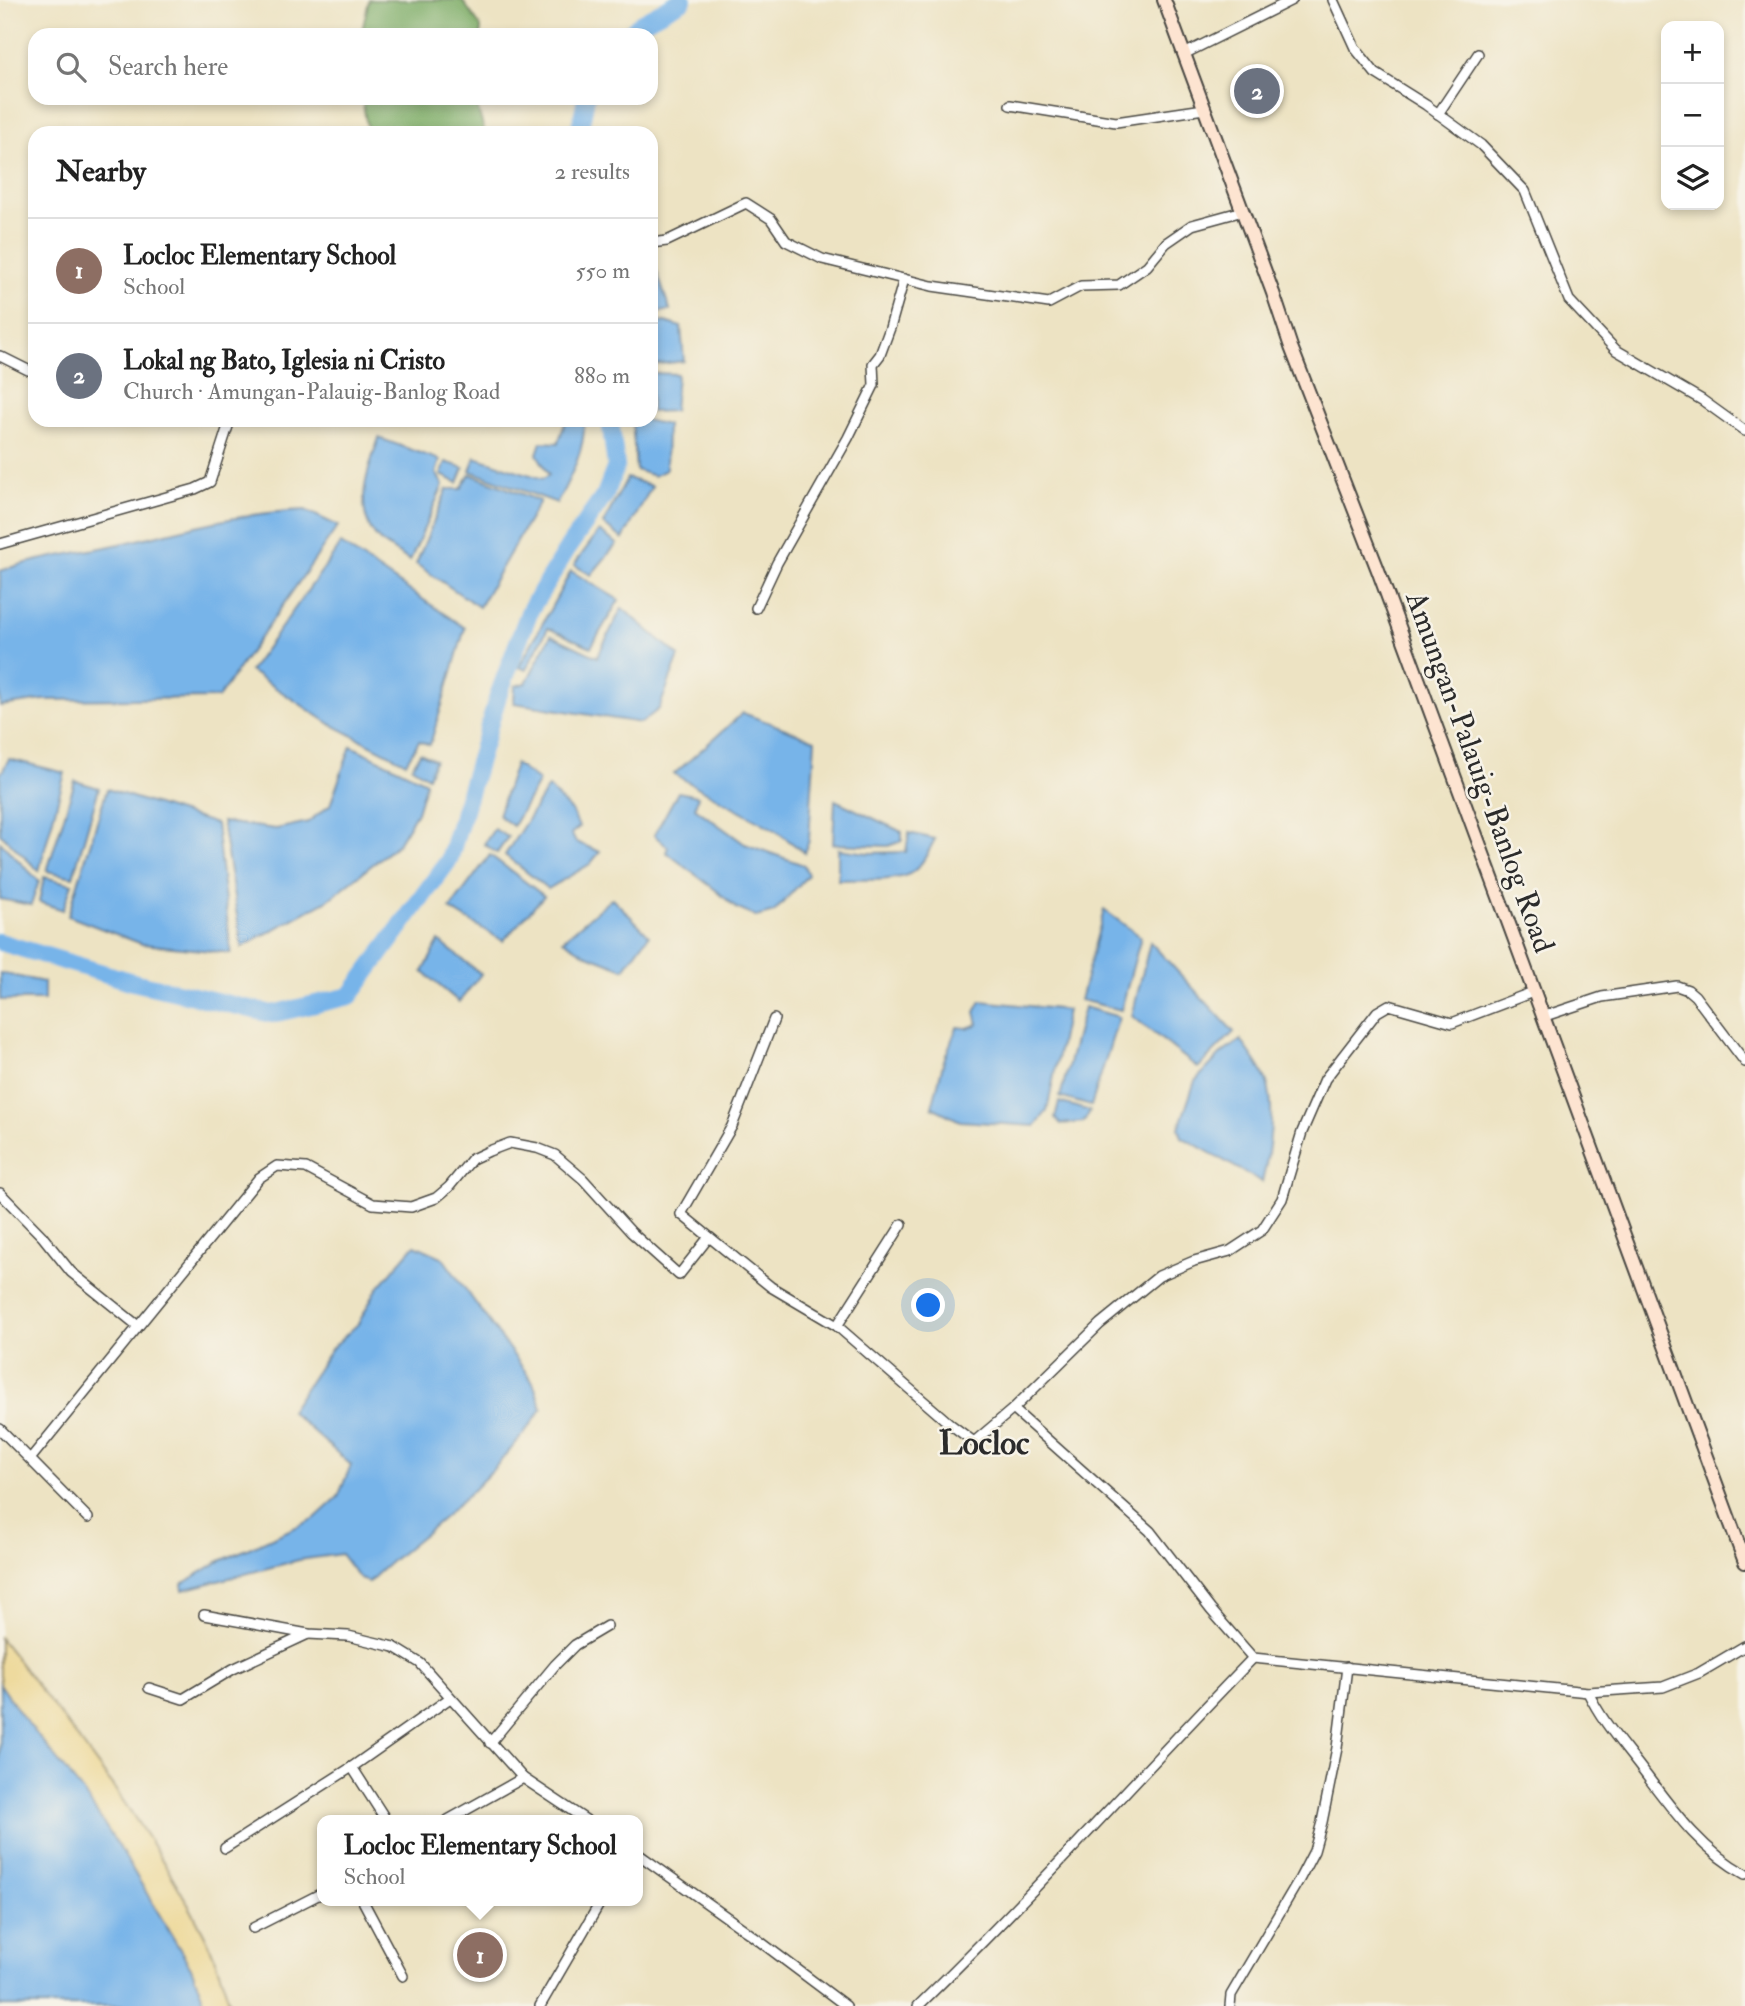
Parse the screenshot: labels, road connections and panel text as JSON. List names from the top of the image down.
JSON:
{
  "streets": {
    "main road": ["Amungan-Palauig-Banlog Road"]
  },
  "districts": ["Locloc"],
  "page": {
    "map_buttons": ["+", "−"],
    "search": "Search here",
    "pins": ["2", "1"],
    "heading": ["Nearby", "2 results"],
    "list": [
      {
        "mark": "1",
        "name": "Locloc Elementary School",
        "note": "School",
        "value": "550 m"
      },
      {
        "mark": "2",
        "name": "Lokal ng Bato, Iglesia ni Cristo",
        "note": "Church · Amungan-Palauig-Banlog Road",
        "value": "880 m"
      }
    ],
    "popup": ["Locloc Elementary School", "School"]
  }
}
